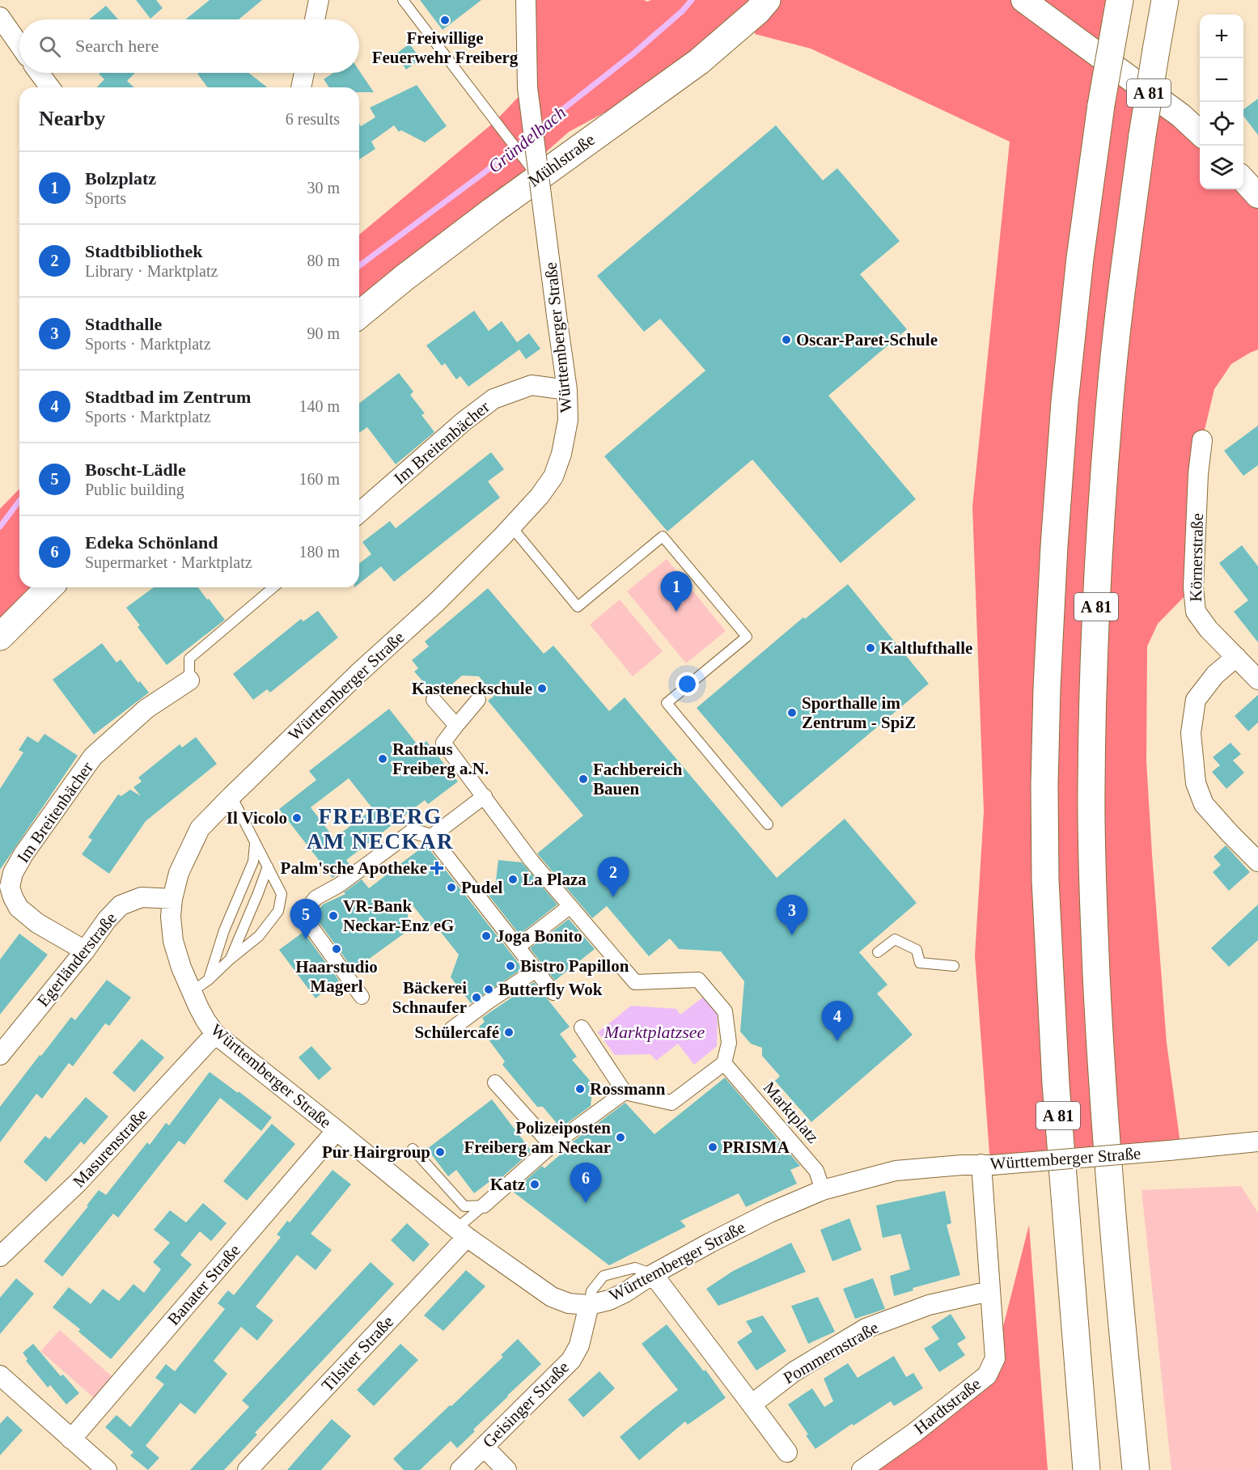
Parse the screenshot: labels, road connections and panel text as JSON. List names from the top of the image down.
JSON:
{
  "streets": {
    "main road": ["A 81", "Mühlstraße"],
    "street": [
      "Württemberger Straße",
      "Im Breitenbächer",
      "Körnerstraße",
      "Egerländerstraße",
      "Marktplatz",
      "Masurenstraße",
      "Banater Straße",
      "Pommernstraße",
      "Tilsiter Straße",
      "Geisinger Straße",
      "Hardtstraße"
    ]
  },
  "crossings": [
    ["Württemberger Straße", "Im Breitenbächer"],
    ["Württemberger Straße", "Egerländerstraße"],
    ["Württemberger Straße", "Marktplatz"],
    ["Württemberger Straße", "Masurenstraße"],
    ["Württemberger Straße", "Banater Straße"],
    ["Württemberger Straße", "Tilsiter Straße"],
    ["Württemberger Straße", "Geisinger Straße"],
    ["Im Breitenbächer", "Egerländerstraße"],
    ["Pommernstraße", "Hardtstraße"]
  ],
  "districts": ["FREIBERG AM NECKAR"],
  "water": ["Gründelbach", "Marktplatzsee"],
  "places": {
    "other": [
      "Freiwillige Feuerwehr Freiberg",
      "Oscar-Paret-Schule",
      "Kaltlufthalle",
      "Kasteneckschule",
      "Sporthalle im Zentrum - SpiZ",
      "Rathaus Freiberg a.N.",
      "Fachbereich Bauen",
      "Il Vicolo",
      "La Plaza",
      "Pudel",
      "VR-Bank Neckar-Enz eG",
      "Joga Bonito",
      "Haarstudio Magerl",
      "Bistro Papillon",
      "Butterfly Wok",
      "Bäckerei Schnaufer",
      "Schülercafé",
      "Rossmann",
      "Polizeiposten Freiberg am Neckar",
      "PRISMA",
      "Pur Hairgroup",
      "Katz"
    ],
    "health": ["Palm'sche Apotheke"]
  },
  "page": {
    "map_buttons": ["+", "−"],
    "search": "Search here",
    "heading": ["Nearby", "6 results"],
    "list": [
      {
        "mark": "1",
        "name": "Bolzplatz",
        "note": "Sports",
        "value": "30 m"
      },
      {
        "mark": "2",
        "name": "Stadtbibliothek",
        "note": "Library · Marktplatz",
        "value": "80 m"
      },
      {
        "mark": "3",
        "name": "Stadthalle",
        "note": "Sports · Marktplatz",
        "value": "90 m"
      },
      {
        "mark": "4",
        "name": "Stadtbad im Zentrum",
        "note": "Sports · Marktplatz",
        "value": "140 m"
      },
      {
        "mark": "5",
        "name": "Boscht-Lädle",
        "note": "Public building",
        "value": "160 m"
      },
      {
        "mark": "6",
        "name": "Edeka Schönland",
        "note": "Supermarket · Marktplatz",
        "value": "180 m"
      }
    ],
    "pins": [
      "1",
      "2",
      "3",
      "5",
      "4",
      "6"
    ]
  }
}
